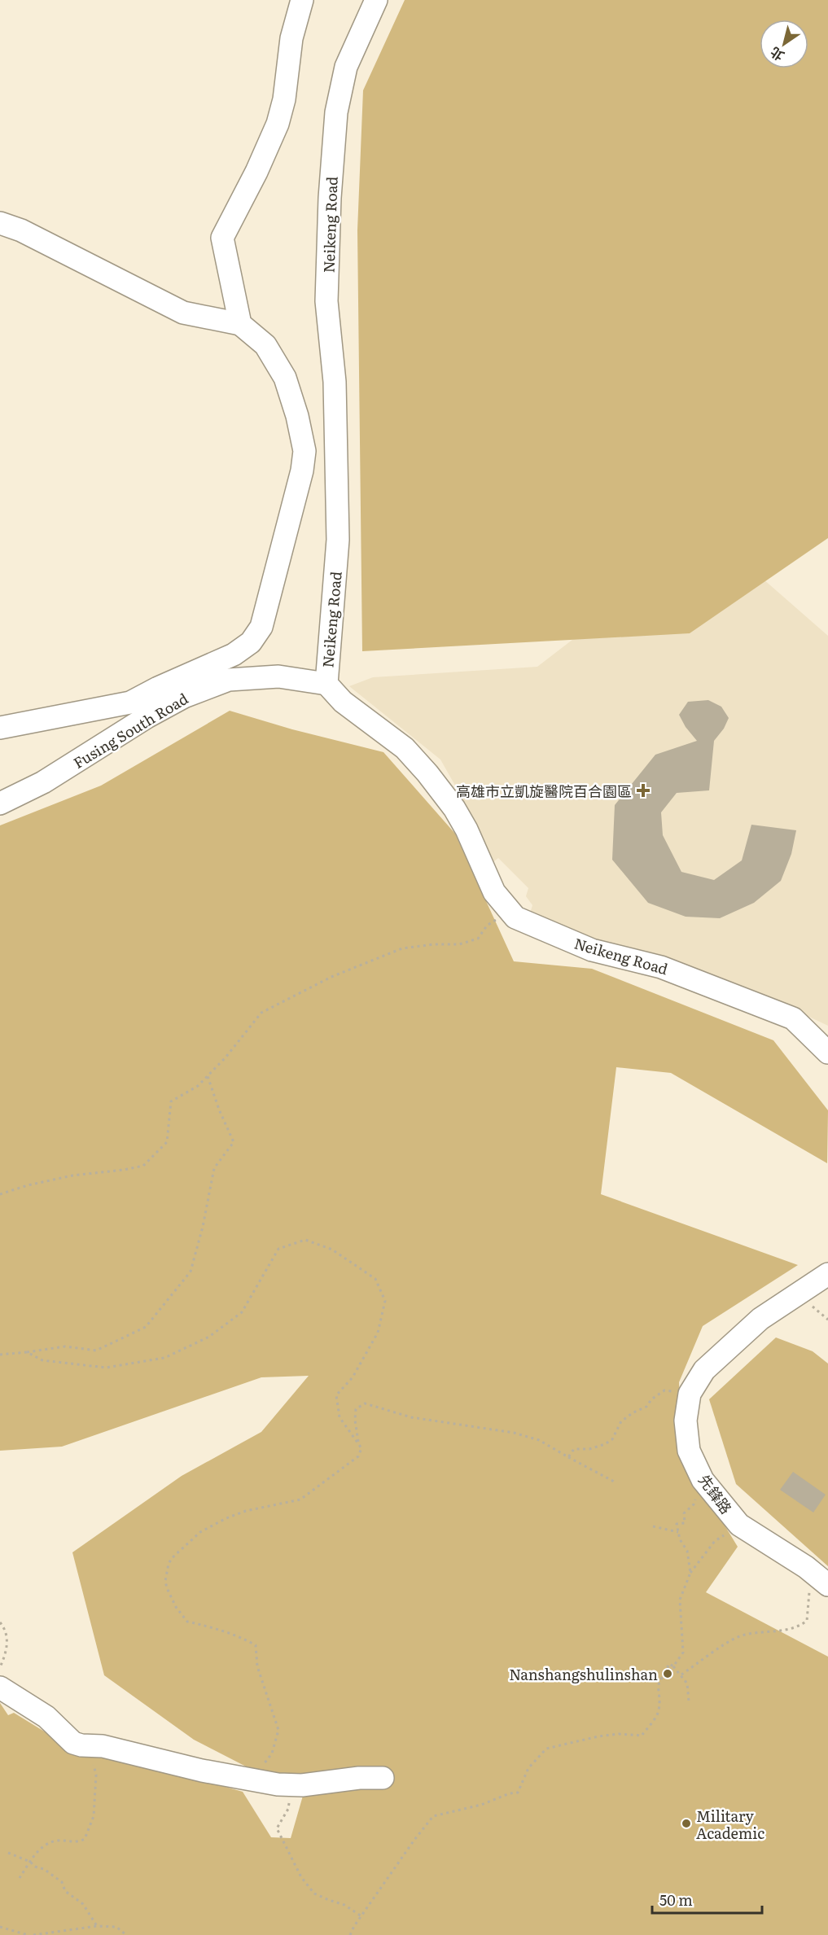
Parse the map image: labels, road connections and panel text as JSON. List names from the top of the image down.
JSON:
{
  "streets": {
    "street": ["Neikeng Road", "Fusing South Road", "先鋒路"]
  },
  "crossings": [
    ["Neikeng Road", "Fusing South Road"]
  ],
  "places": {
    "health": ["高雄市立凱旋醫院百合園區"],
    "other": ["Nanshangshulinshan", "Military Academic"]
  },
  "scale_bar": "50 m",
  "north": "bottom left"
}
